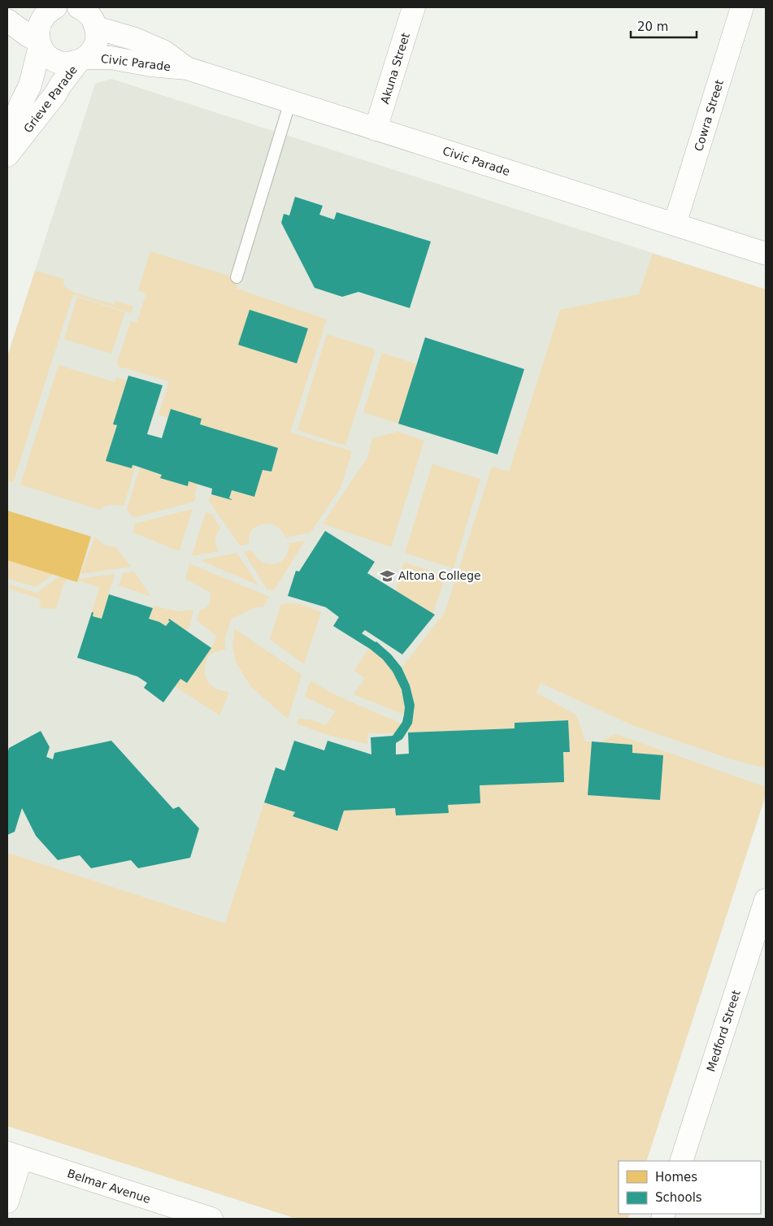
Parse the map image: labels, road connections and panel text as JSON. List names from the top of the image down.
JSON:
{
  "streets": {
    "street": [
      "Civic Parade",
      "Akuna Street",
      "Grieve Parade",
      "Cowra Street",
      "Medford Street",
      "Belmar Avenue"
    ]
  },
  "crossings": [
    ["Civic Parade", "Akuna Street"],
    ["Civic Parade", "Grieve Parade"],
    ["Civic Parade", "Cowra Street"]
  ],
  "places": {
    "school or university": ["Altona College"]
  },
  "legend": ["Homes", "Schools"],
  "scale_bar": "20 m"
}
